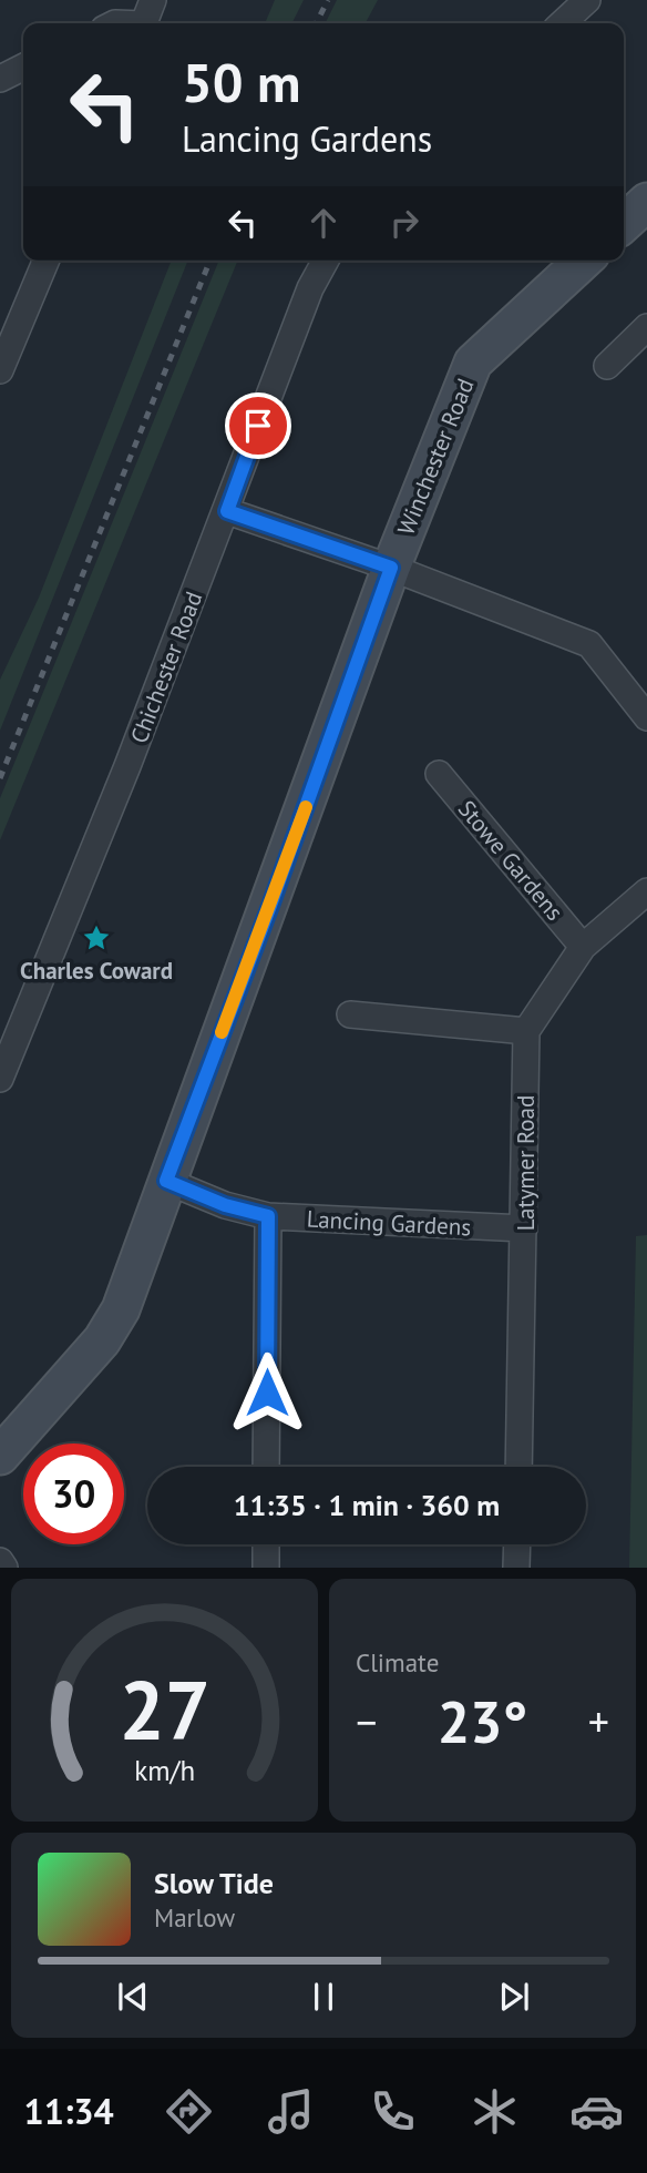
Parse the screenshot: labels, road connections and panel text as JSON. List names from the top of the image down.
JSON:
{
  "streets": {
    "street": [
      "Winchester Road",
      "Chichester Road",
      "Stowe Gardens",
      "Latymer Road",
      "Lancing Gardens"
    ]
  },
  "crossings": [
    ["Winchester Road", "Lancing Gardens"],
    ["Latymer Road", "Lancing Gardens"]
  ],
  "places": {
    "place": ["Charles Coward"]
  },
  "page": {
    "turn": ["50 m", "Lancing Gardens"],
    "limit": "30",
    "trip": "11:35 · 1 min · 360 m",
    "tile": "Climate",
    "heat": ["−", "23°", "+"],
    "song": ["Slow Tide", "Marlow"],
    "tabs": "11:34",
    "gauge": ["27", "km/h"]
  }
}
